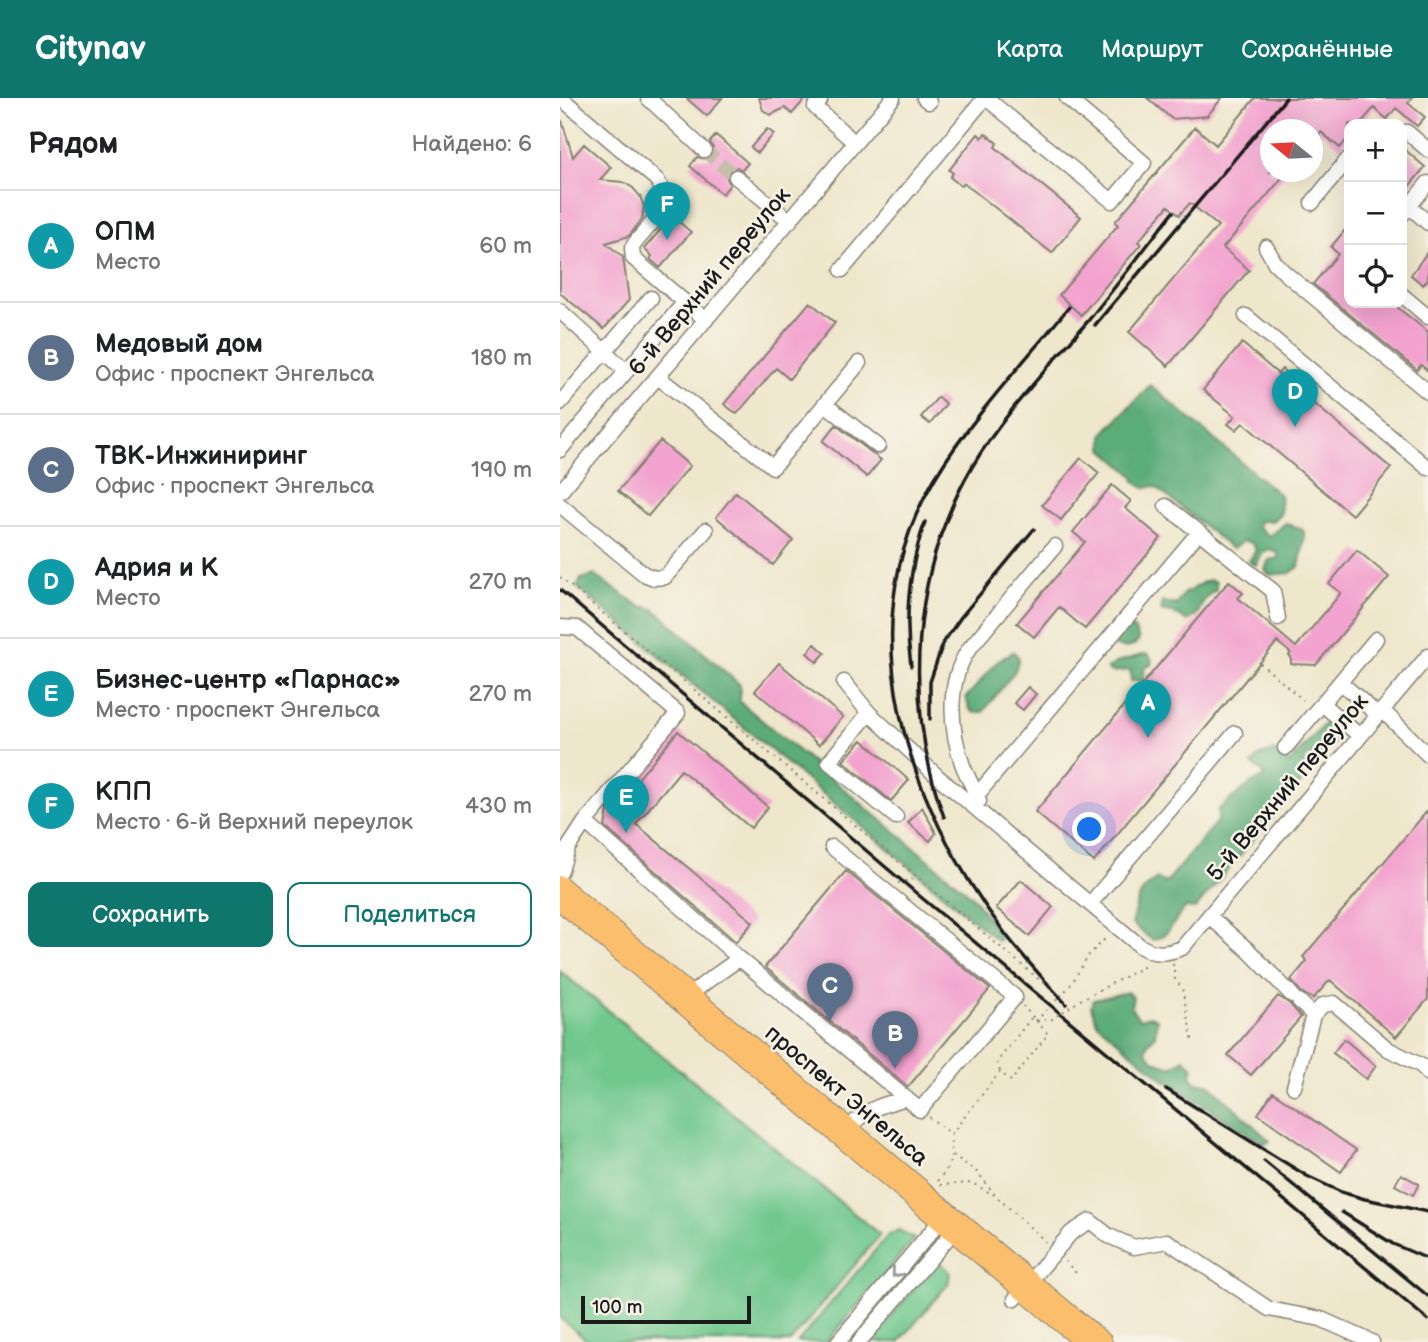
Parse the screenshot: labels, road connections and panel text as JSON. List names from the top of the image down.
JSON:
{
  "streets": {
    "main road": ["проспект Энгельса"],
    "street": ["6-й Верхний переулок", "5-й Верхний переулок"]
  },
  "scale_bar": "100 m",
  "north": "left",
  "page": {
    "header": "Citynav",
    "nav": ["Карта", "Маршрут", "Сохранённые"],
    "heading": ["Рядом", "Найдено: 6"],
    "map_buttons": ["+", "−"],
    "pins": [
      "F",
      "D",
      "A",
      "E",
      "C",
      "B"
    ],
    "list": [
      {
        "mark": "A",
        "name": "ОПМ",
        "note": "Место",
        "value": "60 m"
      },
      {
        "mark": "B",
        "name": "Медовый дом",
        "note": "Офис · проспект Энгельса",
        "value": "180 m"
      },
      {
        "mark": "C",
        "name": "ТВК-Инжиниринг",
        "note": "Офис · проспект Энгельса",
        "value": "190 m"
      },
      {
        "mark": "D",
        "name": "Адрия и К",
        "note": "Место",
        "value": "270 m"
      },
      {
        "mark": "E",
        "name": "Бизнес-центр «Парнас»",
        "note": "Место · проспект Энгельса",
        "value": "270 m"
      },
      {
        "mark": "F",
        "name": "КПП",
        "note": "Место · 6-й Верхний переулок",
        "value": "430 m"
      }
    ],
    "buttons": ["Сохранить", "Поделиться"],
    "scale": "100 m"
  }
}
